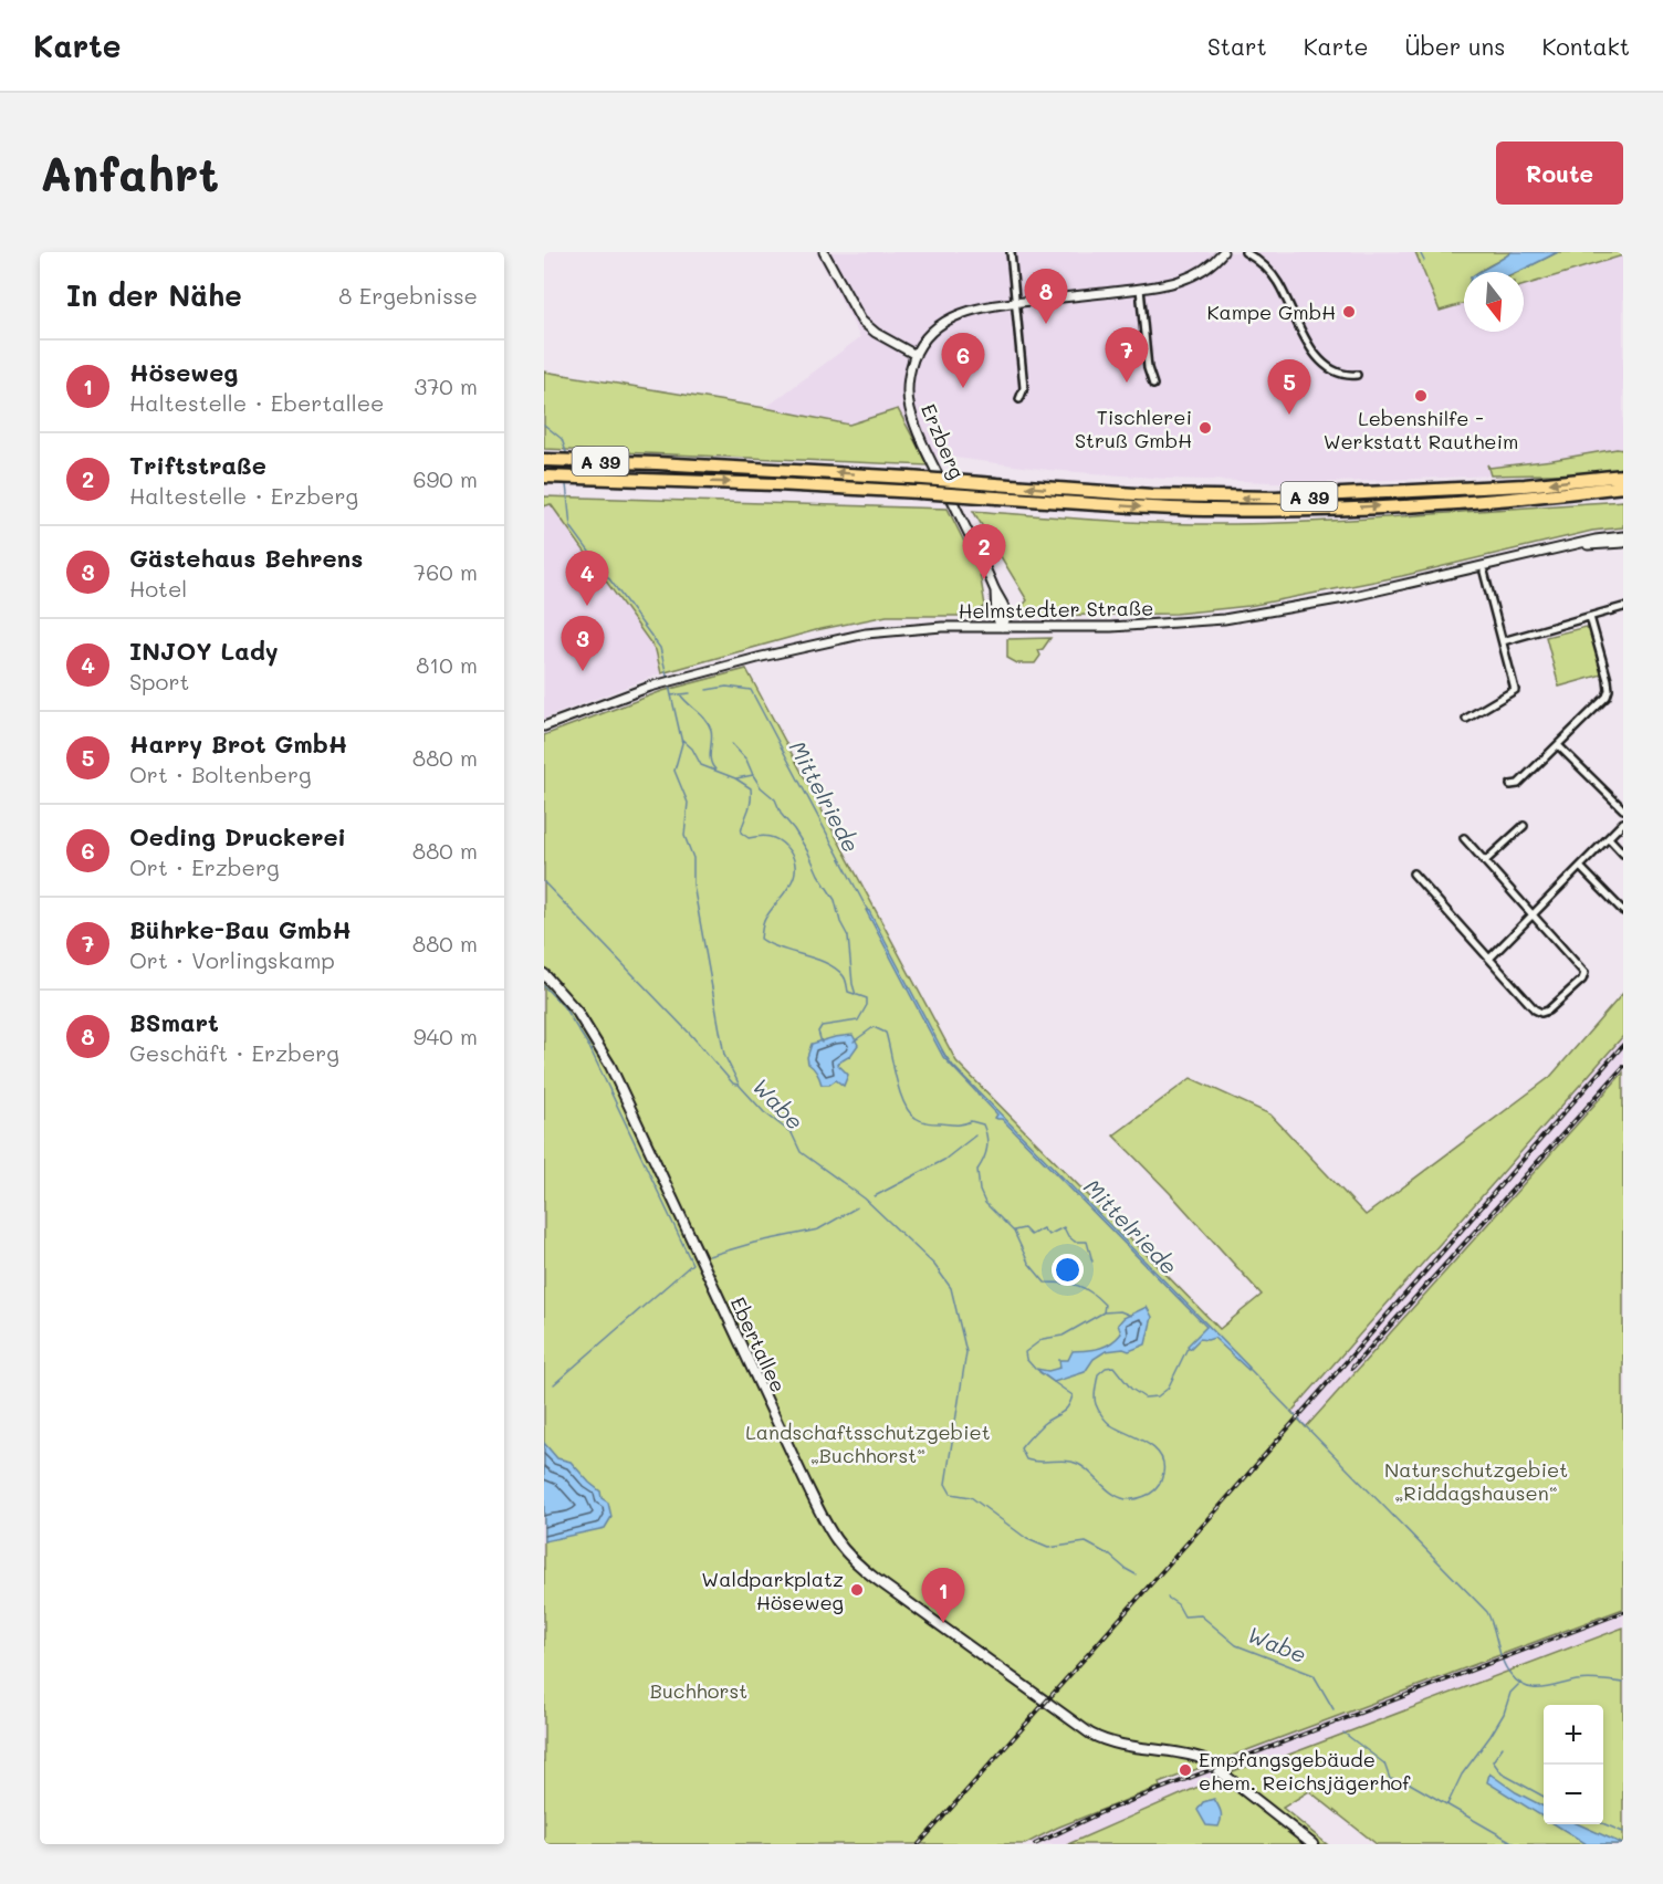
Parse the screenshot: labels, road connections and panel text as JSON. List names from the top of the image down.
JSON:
{
  "streets": {
    "highway": ["A 39"],
    "main road": ["Ebertallee"],
    "street": ["Erzberg", "Helmstedter Straße"]
  },
  "crossings": [
    ["Erzberg", "Helmstedter Straße"]
  ],
  "water": ["Mittelriede", "Wabe"],
  "parks": ["Landschaftsschutzgebiet „Buchhorst“", "Naturschutzgebiet „Riddagshausen“", "Buchhorst"],
  "places": [
    "Kampe GmbH",
    "Lebenshilfe - Werkstatt Rautheim",
    "Tischlerei Struß GmbH",
    "Waldparkplatz Höseweg",
    "Empfangsgebäude ehem. Reichsjägerhof"
  ],
  "north": "bottom",
  "page": {
    "header": "Karte",
    "nav": [
      "Start",
      "Karte",
      "Über uns",
      "Kontakt"
    ],
    "buttons": "Route",
    "title": "Anfahrt",
    "heading": ["In der Nähe", "8 Ergebnisse"],
    "pins": [
      "8",
      "7",
      "6",
      "5",
      "2",
      "4",
      "3",
      "1"
    ],
    "list": [
      {
        "mark": "1",
        "name": "Höseweg",
        "note": "Haltestelle · Ebertallee",
        "value": "370 m"
      },
      {
        "mark": "2",
        "name": "Triftstraße",
        "note": "Haltestelle · Erzberg",
        "value": "690 m"
      },
      {
        "mark": "3",
        "name": "Gästehaus Behrens",
        "note": "Hotel",
        "value": "760 m"
      },
      {
        "mark": "4",
        "name": "INJOY Lady",
        "note": "Sport",
        "value": "810 m"
      },
      {
        "mark": "5",
        "name": "Harry Brot GmbH",
        "note": "Ort · Boltenberg",
        "value": "880 m"
      },
      {
        "mark": "6",
        "name": "Oeding Druckerei",
        "note": "Ort · Erzberg",
        "value": "880 m"
      },
      {
        "mark": "7",
        "name": "Bührke-Bau GmbH",
        "note": "Ort · Vorlingskamp",
        "value": "880 m"
      },
      {
        "mark": "8",
        "name": "BSmart",
        "note": "Geschäft · Erzberg",
        "value": "940 m"
      }
    ],
    "map_buttons": ["+", "−"]
  }
}
